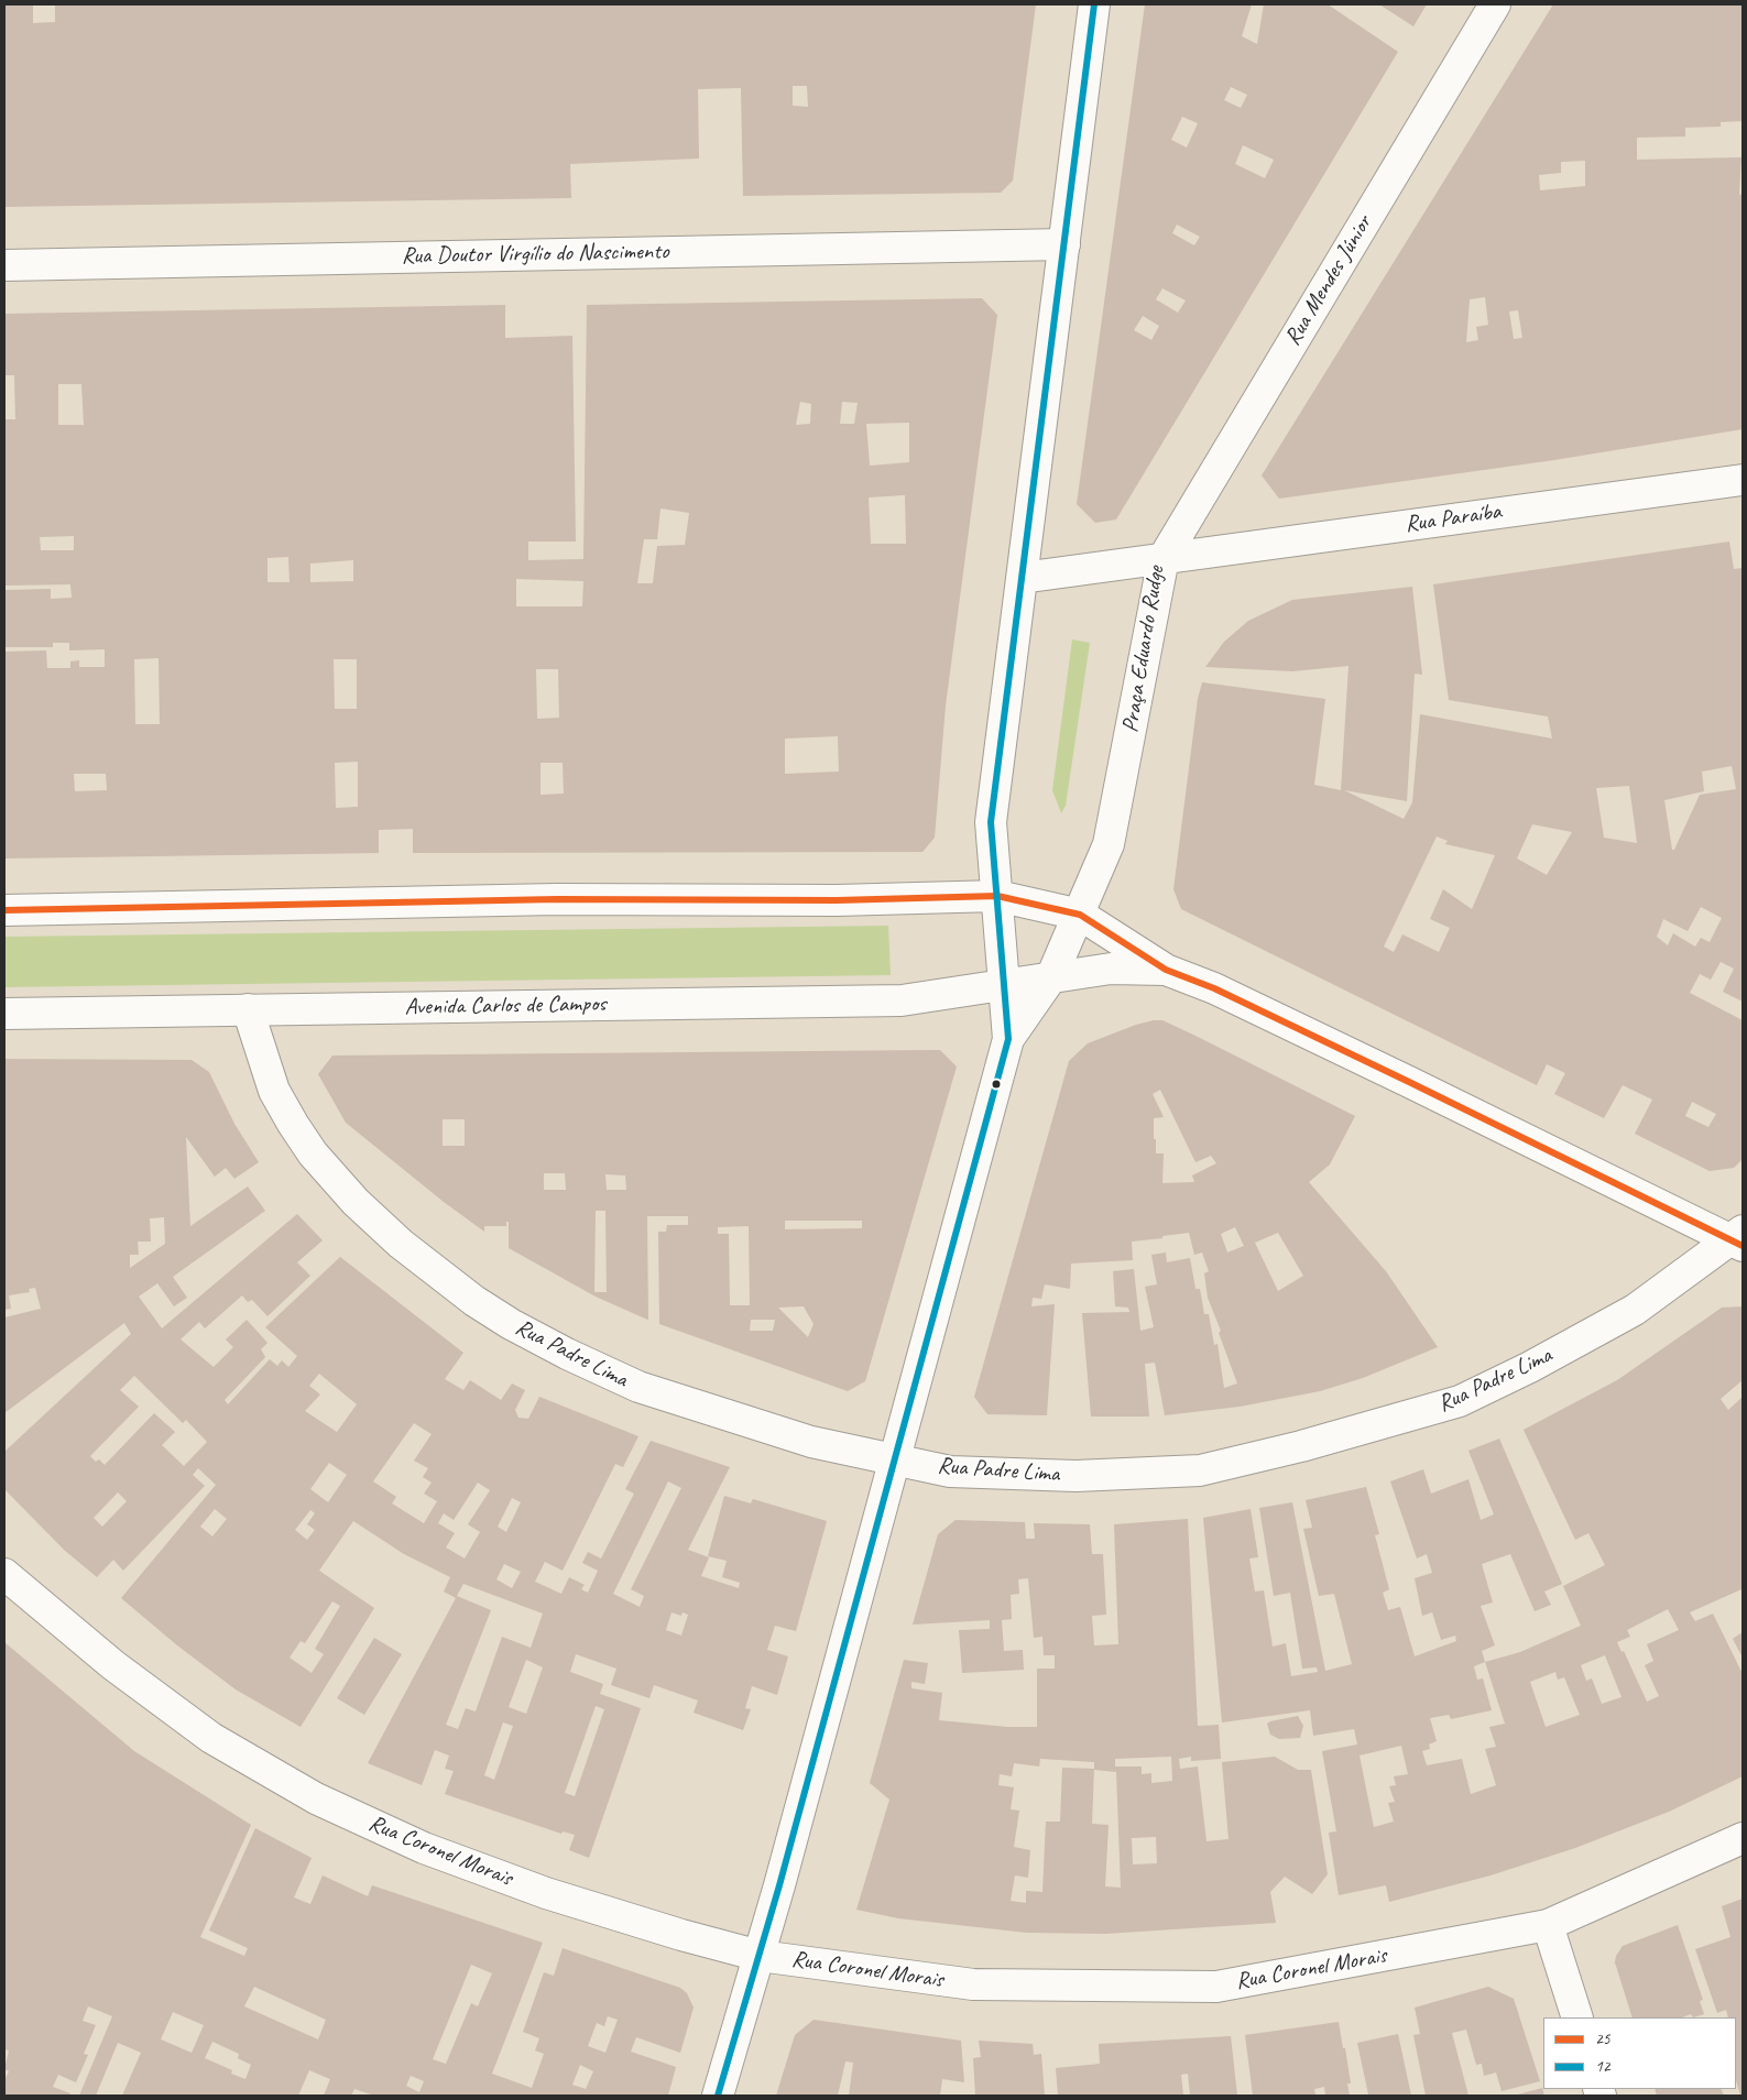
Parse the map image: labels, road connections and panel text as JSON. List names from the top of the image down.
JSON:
{
  "streets": {
    "street": [
      "Rua Doutor Virgílio do Nascimento",
      "Rua Mendes Júnior",
      "Rua Paraíba",
      "Praça Eduardo Rudge",
      "Avenida Carlos de Campos",
      "Rua Padre Lima",
      "Rua Coronel Morais"
    ]
  },
  "crossings": [
    ["Rua Mendes Júnior", "Rua Paraíba"],
    ["Rua Mendes Júnior", "Praça Eduardo Rudge"],
    ["Rua Paraíba", "Praça Eduardo Rudge"],
    ["Praça Eduardo Rudge", "Avenida Carlos de Campos"],
    ["Avenida Carlos de Campos", "Rua Padre Lima"]
  ],
  "lines": ["transit line 12", "transit line 25"],
  "legend": ["25", "12"]
}
